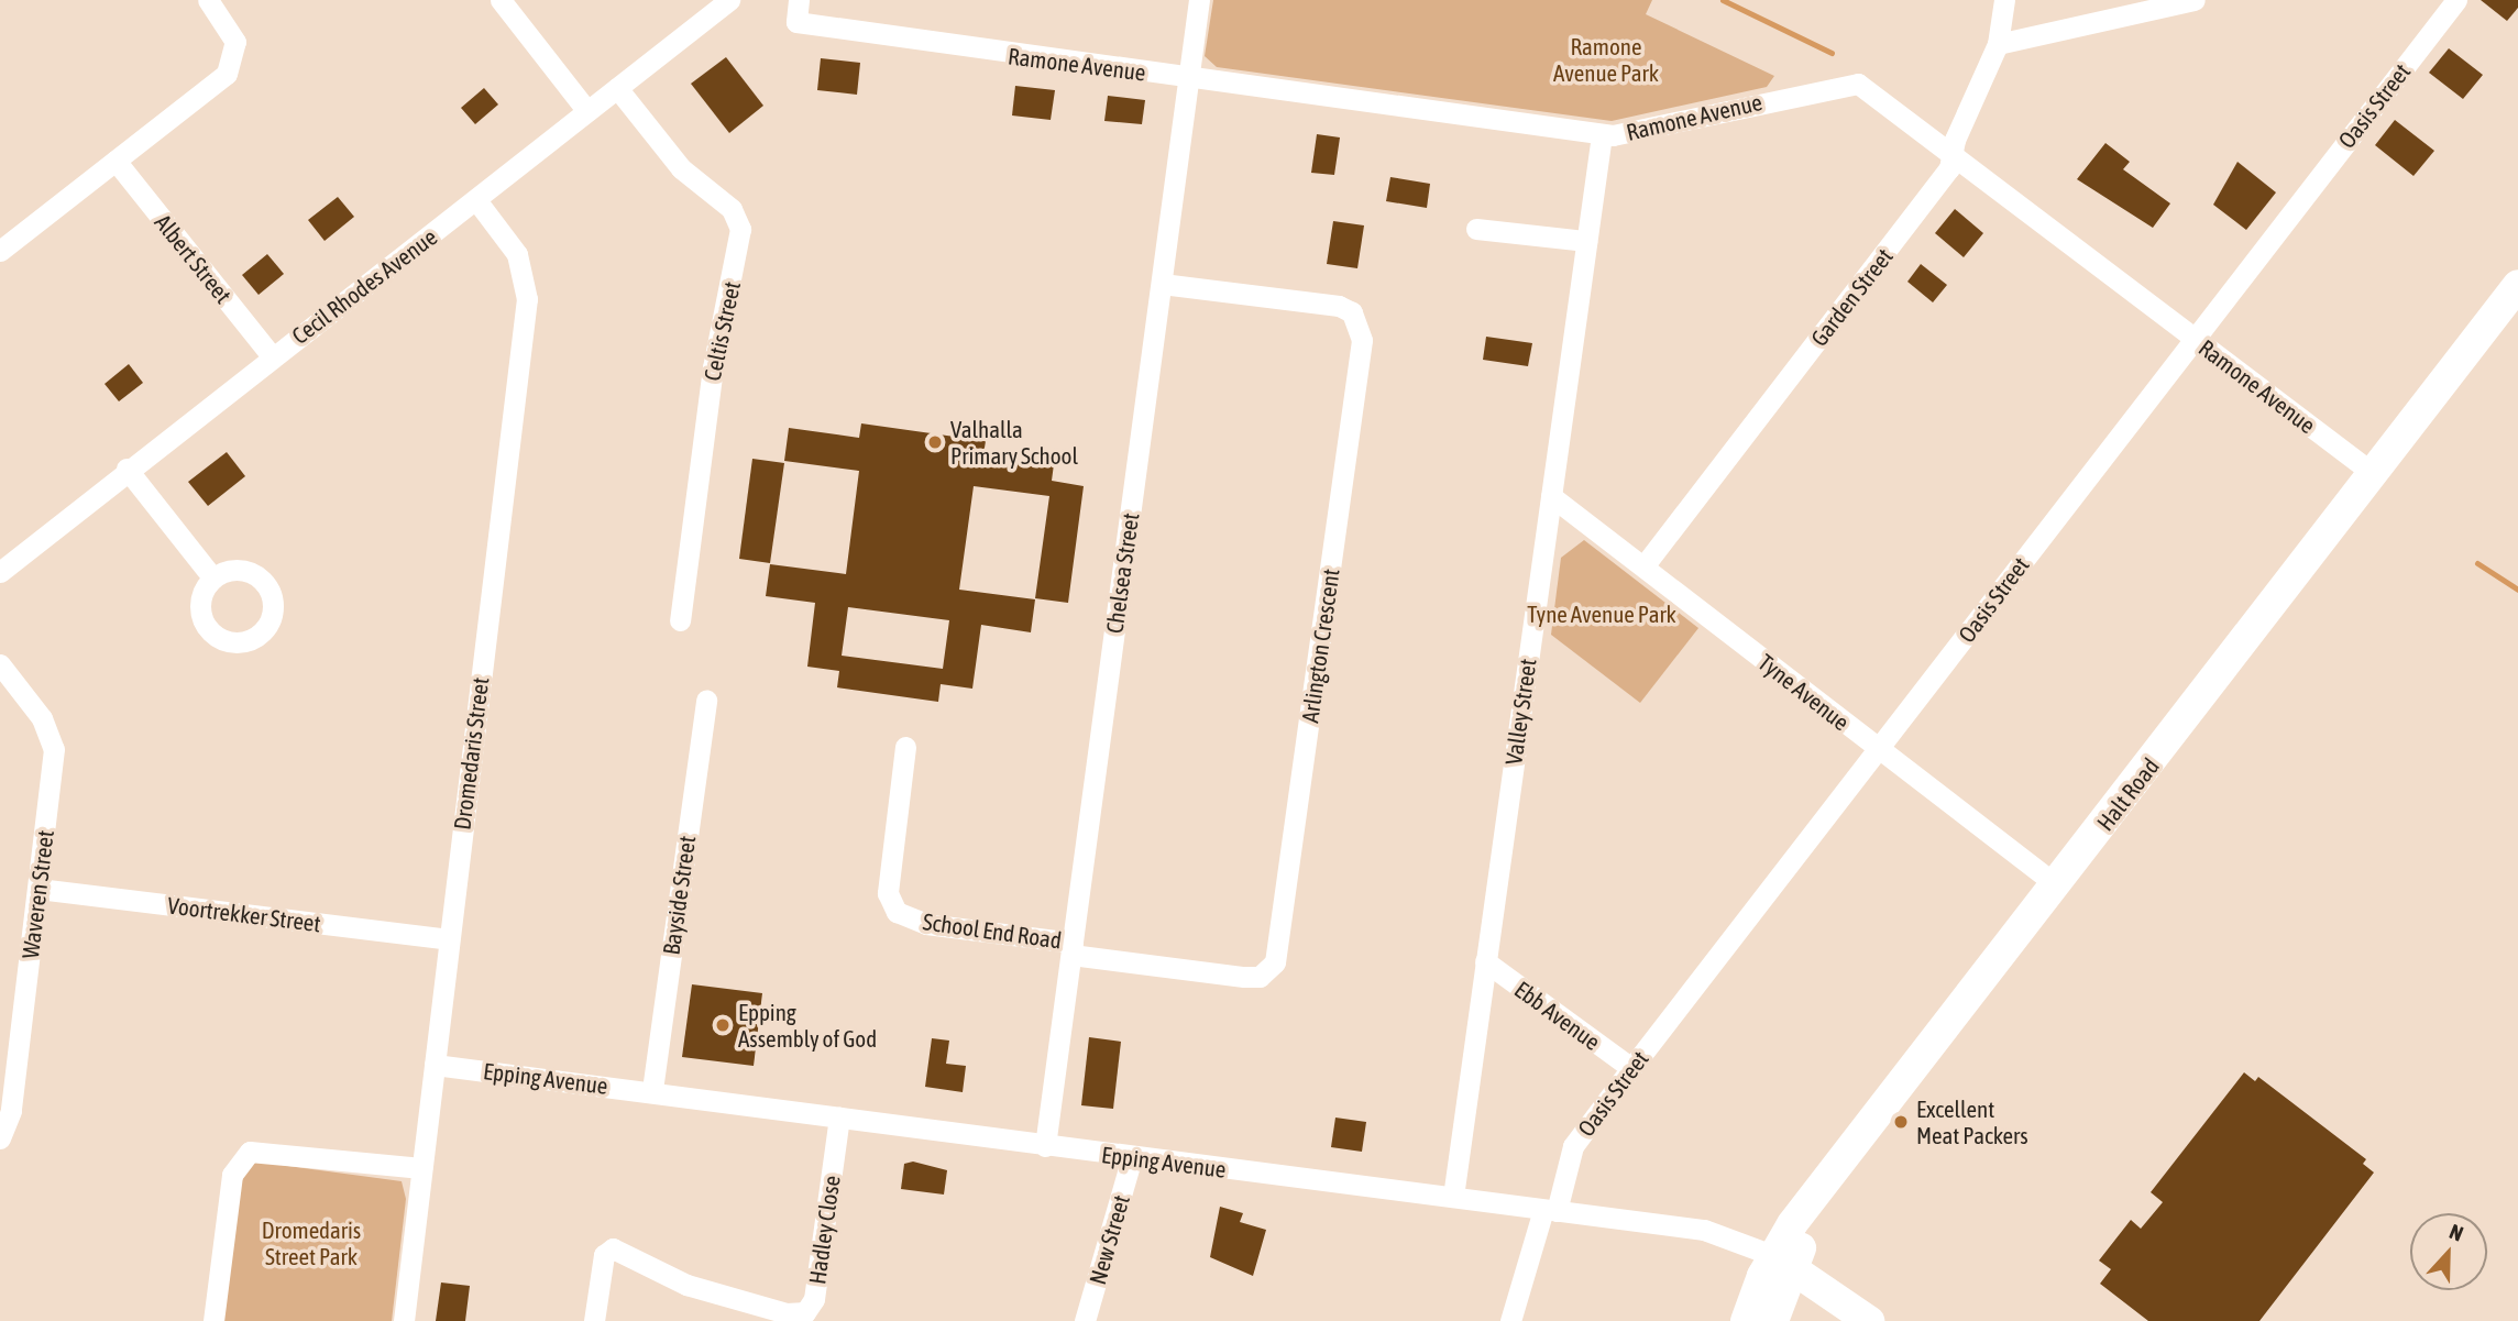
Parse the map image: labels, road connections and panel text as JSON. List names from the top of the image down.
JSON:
{
  "streets": {
    "street": [
      "Ramone Avenue",
      "Oasis Street",
      "Albert Street",
      "Cecil Rhodes Avenue",
      "Garden Street",
      "Celtis Street",
      "Chelsea Street",
      "Arlington Crescent",
      "Tyne Avenue",
      "Valley Street",
      "Dromedaris Street",
      "Halt Road",
      "Waveren Street",
      "Bayside Street",
      "Voortrekker Street",
      "School End Road",
      "Ebb Avenue",
      "Epping Avenue",
      "Hadley Close",
      "New Street"
    ]
  },
  "crossings": [
    ["Ramone Avenue", "Oasis Street"],
    ["Ramone Avenue", "Garden Street"],
    ["Ramone Avenue", "Chelsea Street"],
    ["Ramone Avenue", "Valley Street"],
    ["Ramone Avenue", "Halt Road"],
    ["Oasis Street", "Tyne Avenue"],
    ["Oasis Street", "Ebb Avenue"],
    ["Oasis Street", "Epping Avenue"],
    ["Albert Street", "Cecil Rhodes Avenue"],
    ["Cecil Rhodes Avenue", "Celtis Street"],
    ["Cecil Rhodes Avenue", "Dromedaris Street"],
    ["Garden Street", "Tyne Avenue"],
    ["Chelsea Street", "Arlington Crescent"],
    ["Chelsea Street", "School End Road"],
    ["Chelsea Street", "Epping Avenue"],
    ["Arlington Crescent", "School End Road"],
    ["Tyne Avenue", "Valley Street"],
    ["Tyne Avenue", "Halt Road"],
    ["Valley Street", "Ebb Avenue"],
    ["Valley Street", "Epping Avenue"],
    ["Dromedaris Street", "Voortrekker Street"],
    ["Dromedaris Street", "Epping Avenue"],
    ["Halt Road", "Epping Avenue"],
    ["Waveren Street", "Voortrekker Street"],
    ["Bayside Street", "Epping Avenue"],
    ["Epping Avenue", "Hadley Close"],
    ["Epping Avenue", "New Street"]
  ],
  "parks": ["Ramone Avenue Park", "Tyne Avenue Park", "Dromedaris Street Park"],
  "places": ["Valhalla Primary School", "Epping Assembly of God", "Excellent Meat Packers"],
  "north": "top"
}
